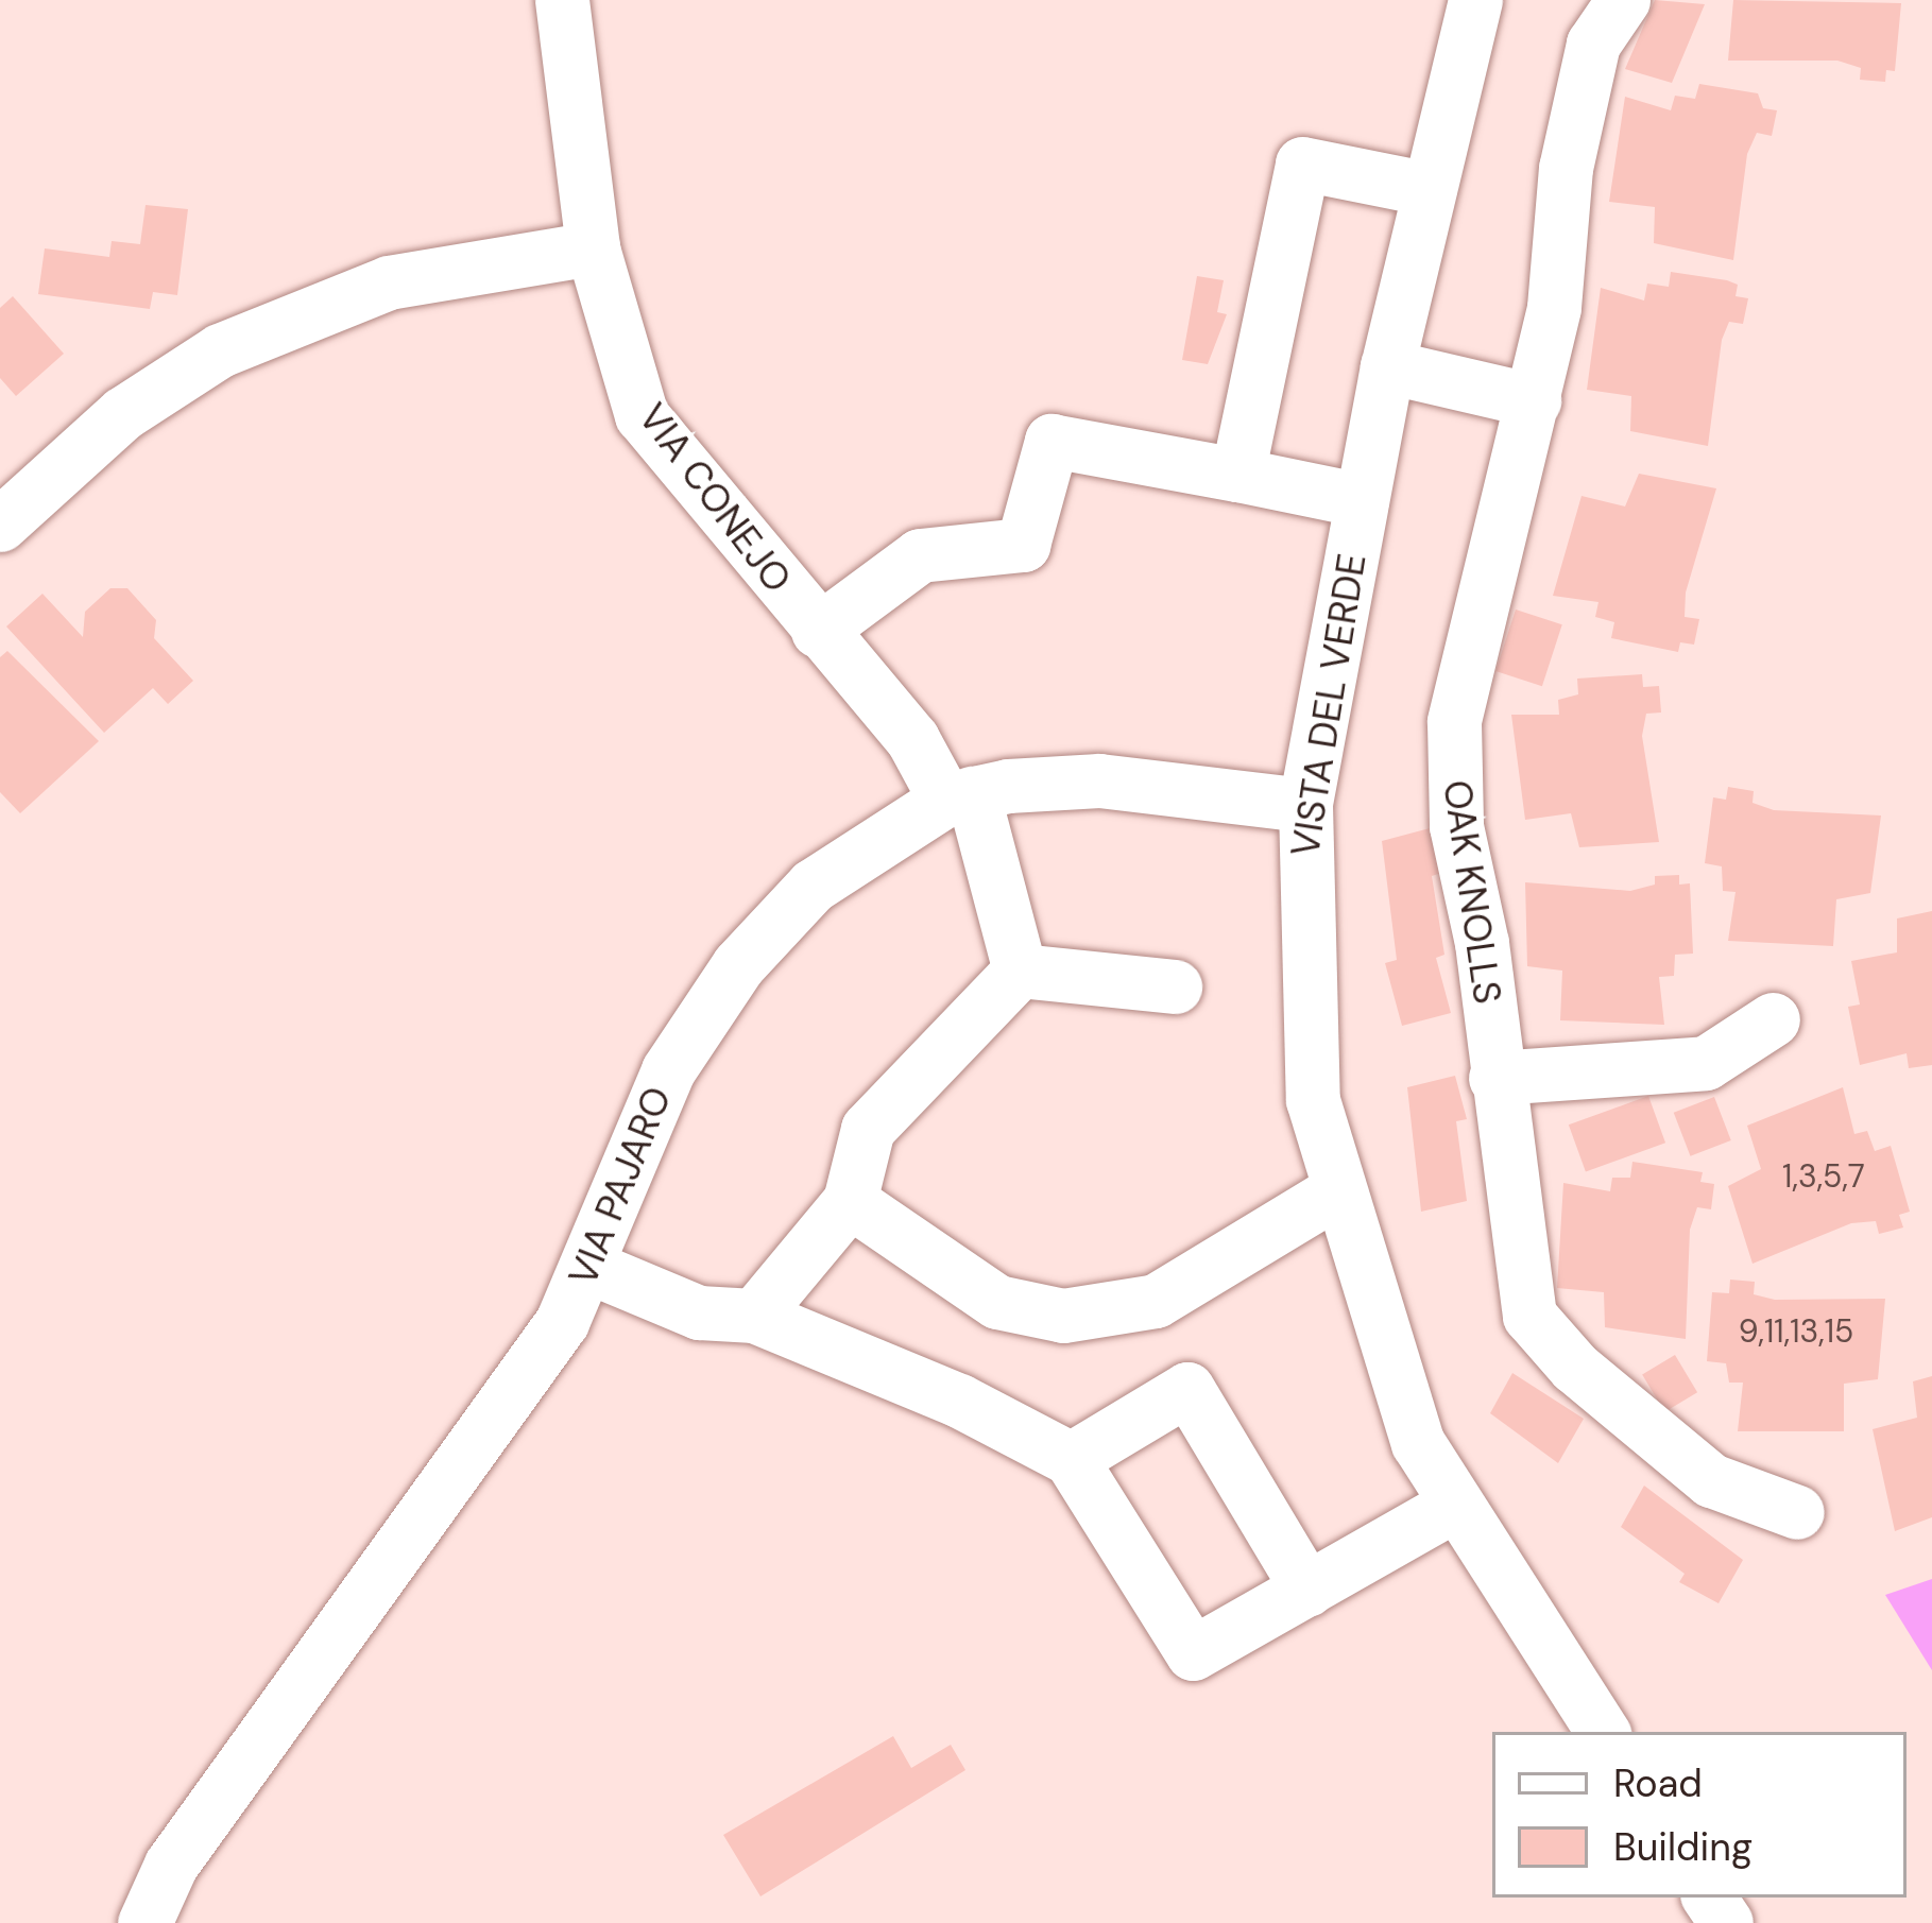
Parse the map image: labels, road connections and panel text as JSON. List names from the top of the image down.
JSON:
{
  "streets": {
    "street": [
      "VIA CONEJO",
      "VISTA DEL VERDE",
      "OAK KNOLLS",
      "VIA PAJARO"
    ]
  },
  "crossings": [
    ["VIA CONEJO", "VIA PAJARO"],
    ["VISTA DEL VERDE", "VIA PAJARO"]
  ],
  "house_numbers": ["1,3,5,7", "9,11,13,15"],
  "legend": ["Road", "Building"]
}
